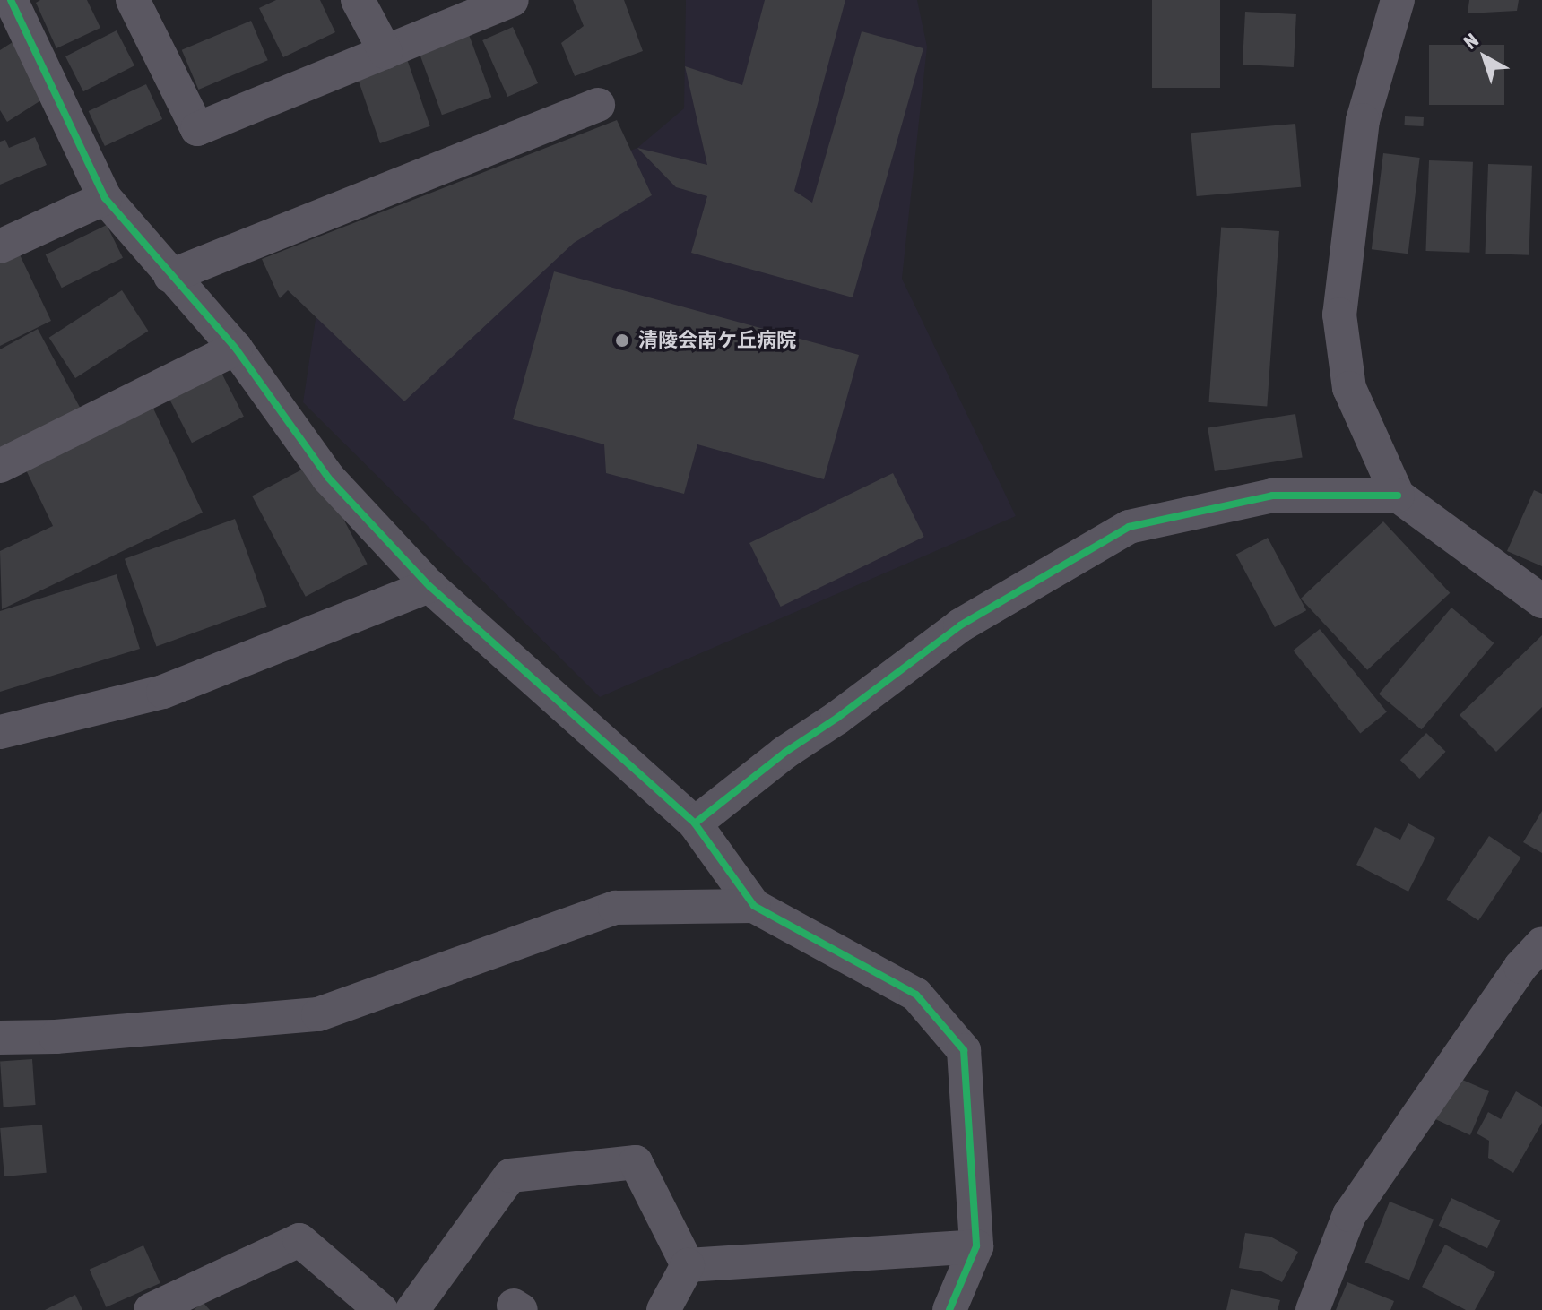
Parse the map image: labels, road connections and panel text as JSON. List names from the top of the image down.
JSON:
{
  "places": ["清陵会南ケ丘病院"],
  "north": "top left"
}
